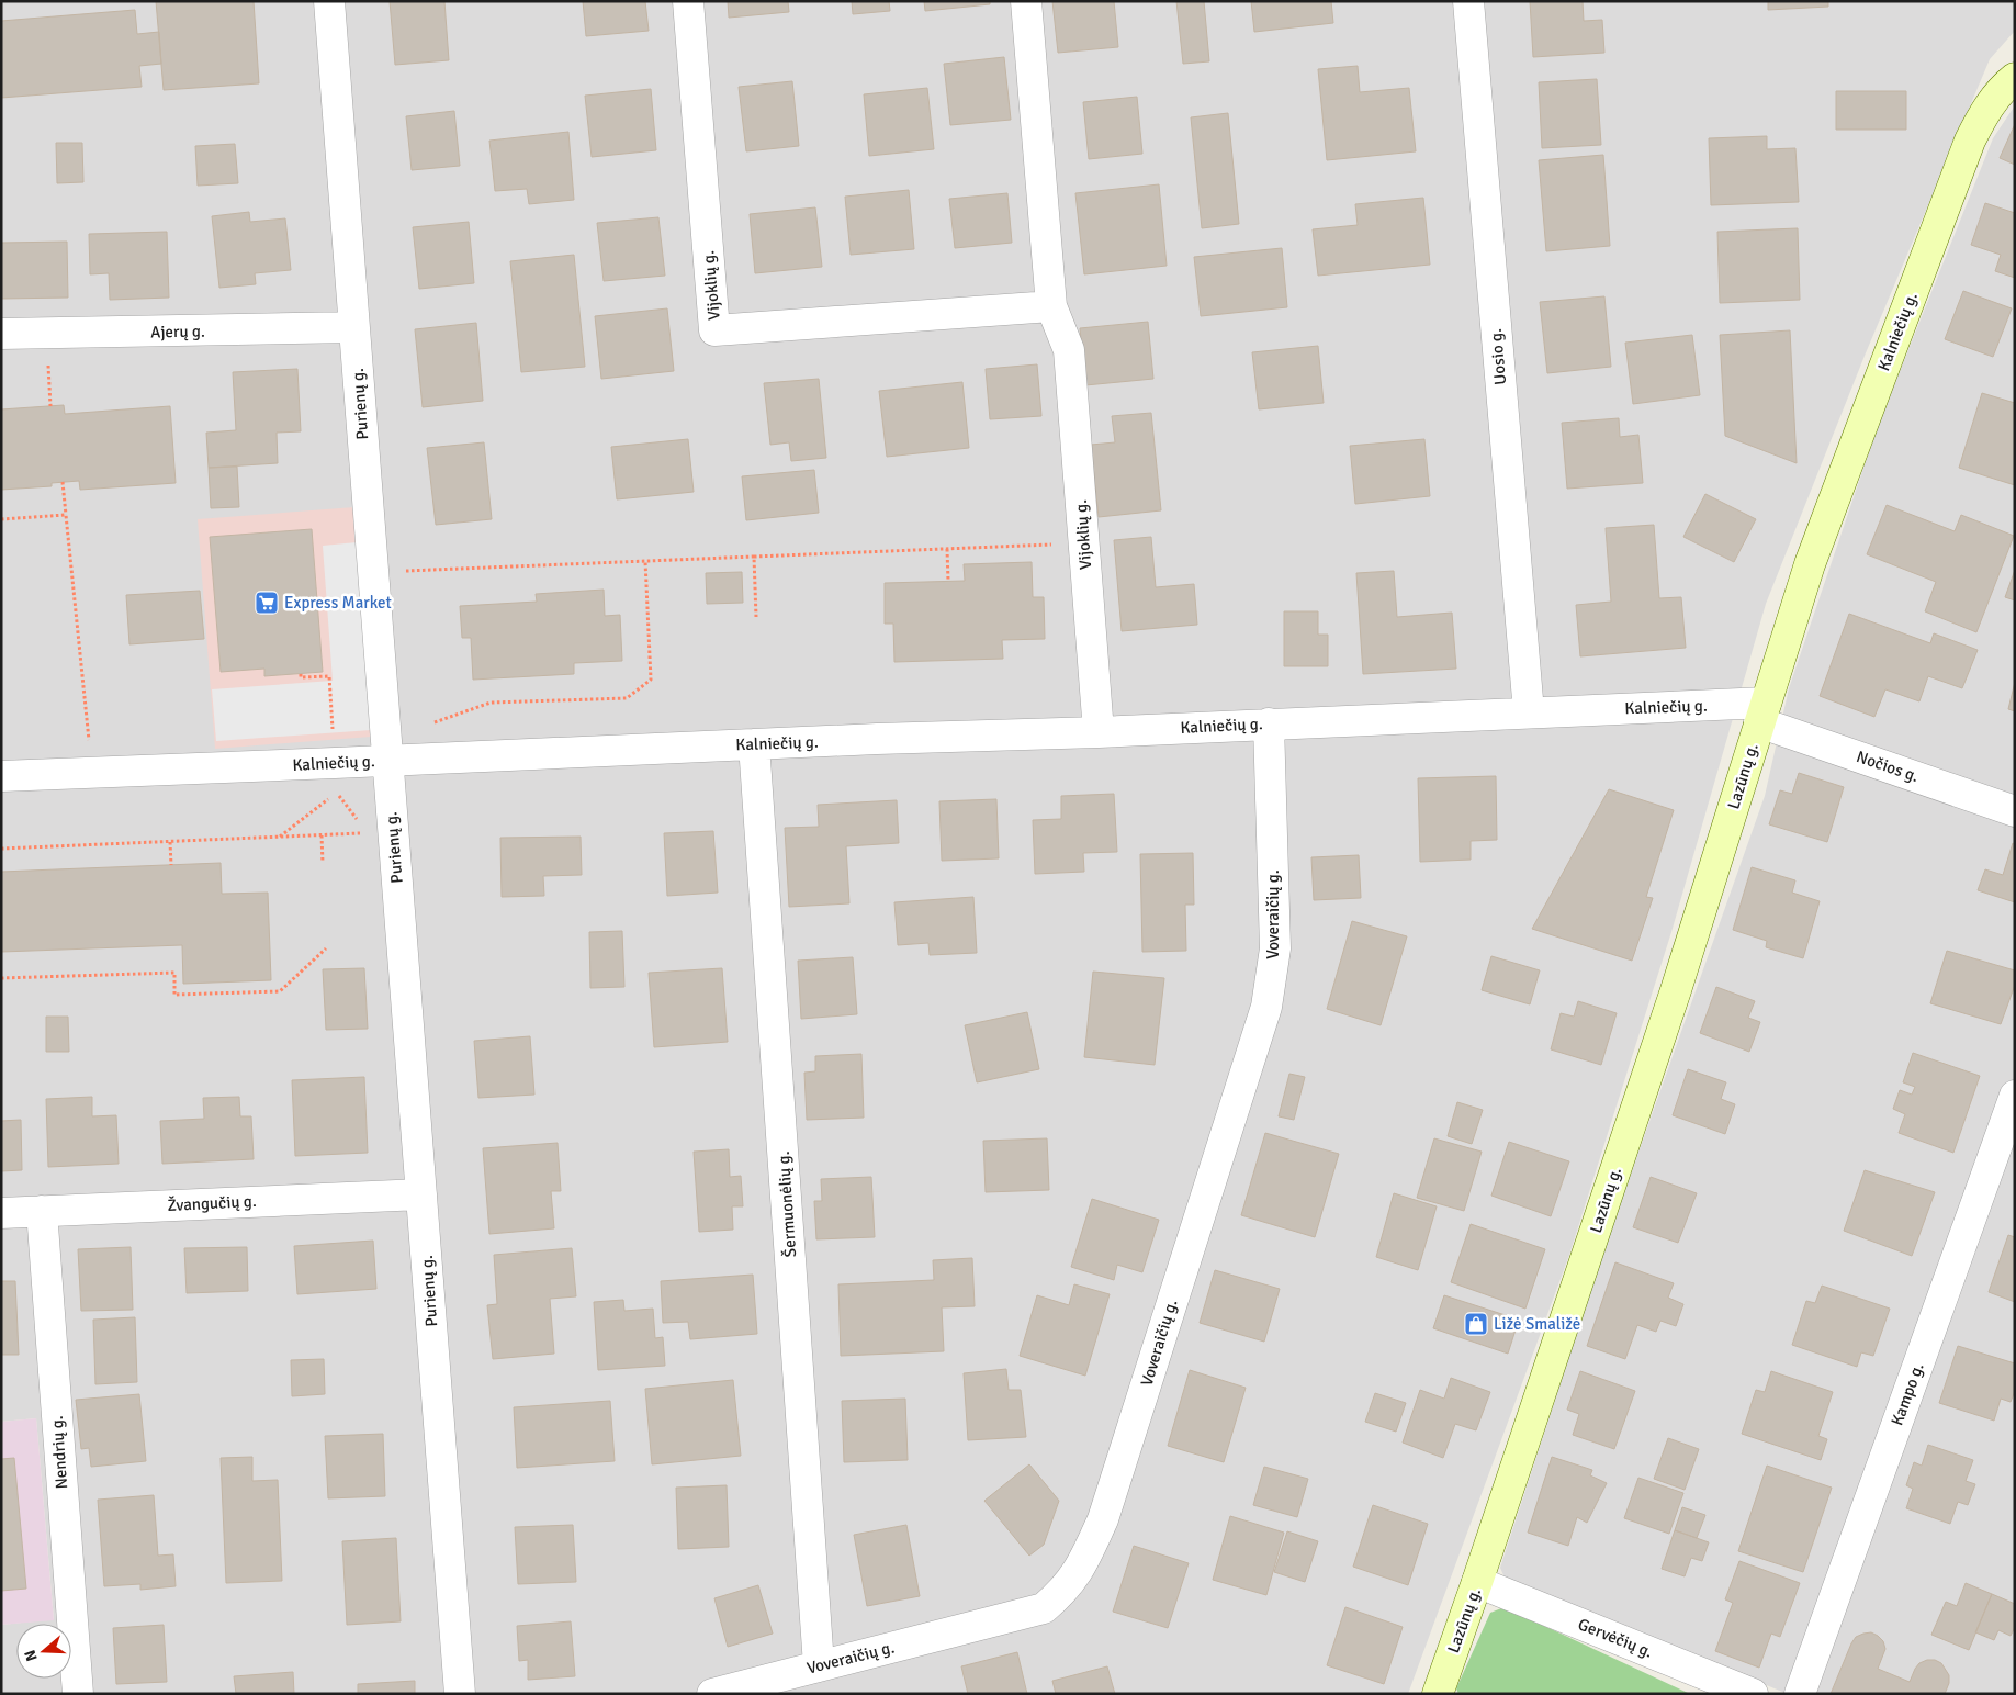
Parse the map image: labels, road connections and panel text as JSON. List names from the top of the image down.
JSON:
{
  "streets": {
    "street": [
      "Vijoklių g.",
      "Ajerų g.",
      "Kalniečių g.",
      "Uosio g.",
      "Purienų g.",
      "Nočios g.",
      "Lazūnų g.",
      "Voveraičių g.",
      "Žvangučių g.",
      "Šermuonėlių g.",
      "Kampo g.",
      "Nendrių g.",
      "Gervėčių g."
    ]
  },
  "crossings": [
    ["Vijoklių g.", "Kalniečių g."],
    ["Ajerų g.", "Purienų g."],
    ["Kalniečių g.", "Uosio g."],
    ["Kalniečių g.", "Purienų g."],
    ["Kalniečių g.", "Nočios g."],
    ["Kalniečių g.", "Lazūnų g."],
    ["Kalniečių g.", "Voveraičių g."],
    ["Kalniečių g.", "Šermuonėlių g."],
    ["Purienų g.", "Žvangučių g."],
    ["Nočios g.", "Lazūnų g."],
    ["Lazūnų g.", "Gervėčių g."],
    ["Voveraičių g.", "Šermuonėlių g."],
    ["Žvangučių g.", "Nendrių g."]
  ],
  "places": {
    "supermarket": ["Express Market"],
    "shop": ["Ližė Smaližė"]
  },
  "north": "left"
}
